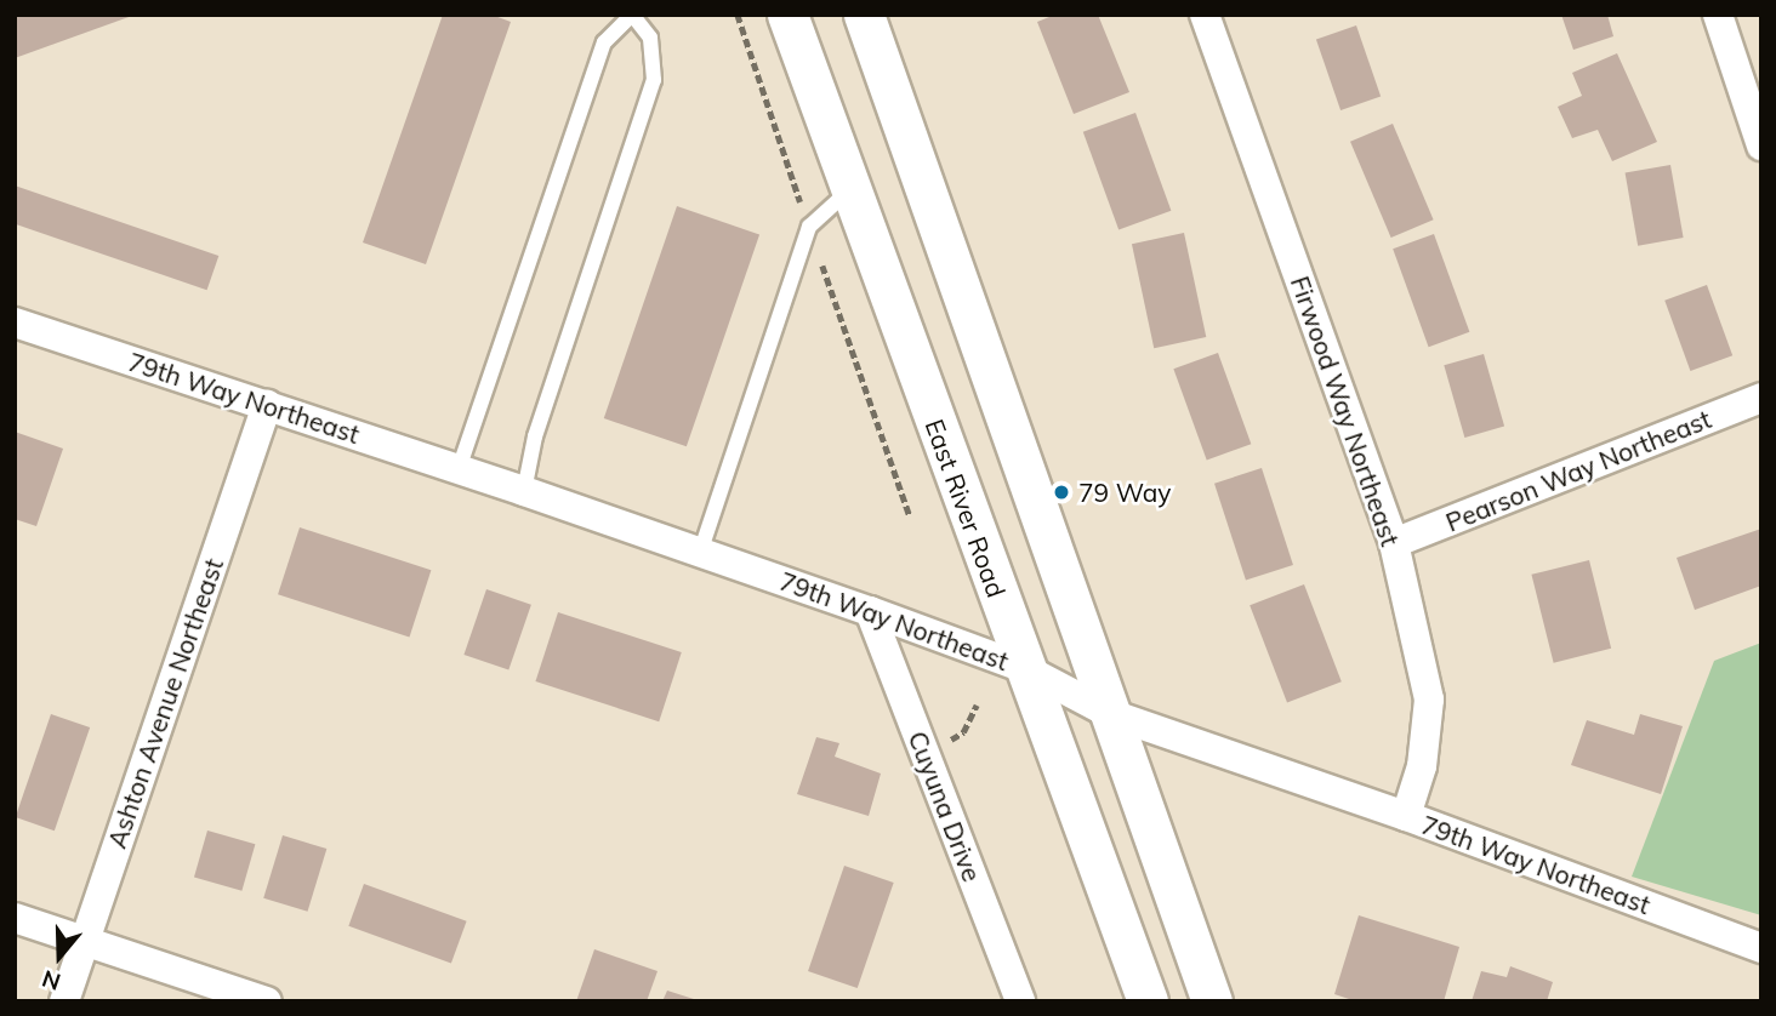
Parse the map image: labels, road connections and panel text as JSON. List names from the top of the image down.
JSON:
{
  "streets": {
    "main road": ["East River Road"],
    "street": [
      "79th Way Northeast",
      "Firwood Way Northeast",
      "Pearson Way Northeast",
      "Ashton Avenue Northeast",
      "Cuyuna Drive"
    ]
  },
  "crossings": [
    ["79th Way Northeast", "Firwood Way Northeast"],
    ["79th Way Northeast", "East River Road"],
    ["79th Way Northeast", "Ashton Avenue Northeast"],
    ["79th Way Northeast", "Cuyuna Drive"],
    ["Firwood Way Northeast", "Pearson Way Northeast"]
  ],
  "places": ["79 Way"],
  "north": "bottom"
}
